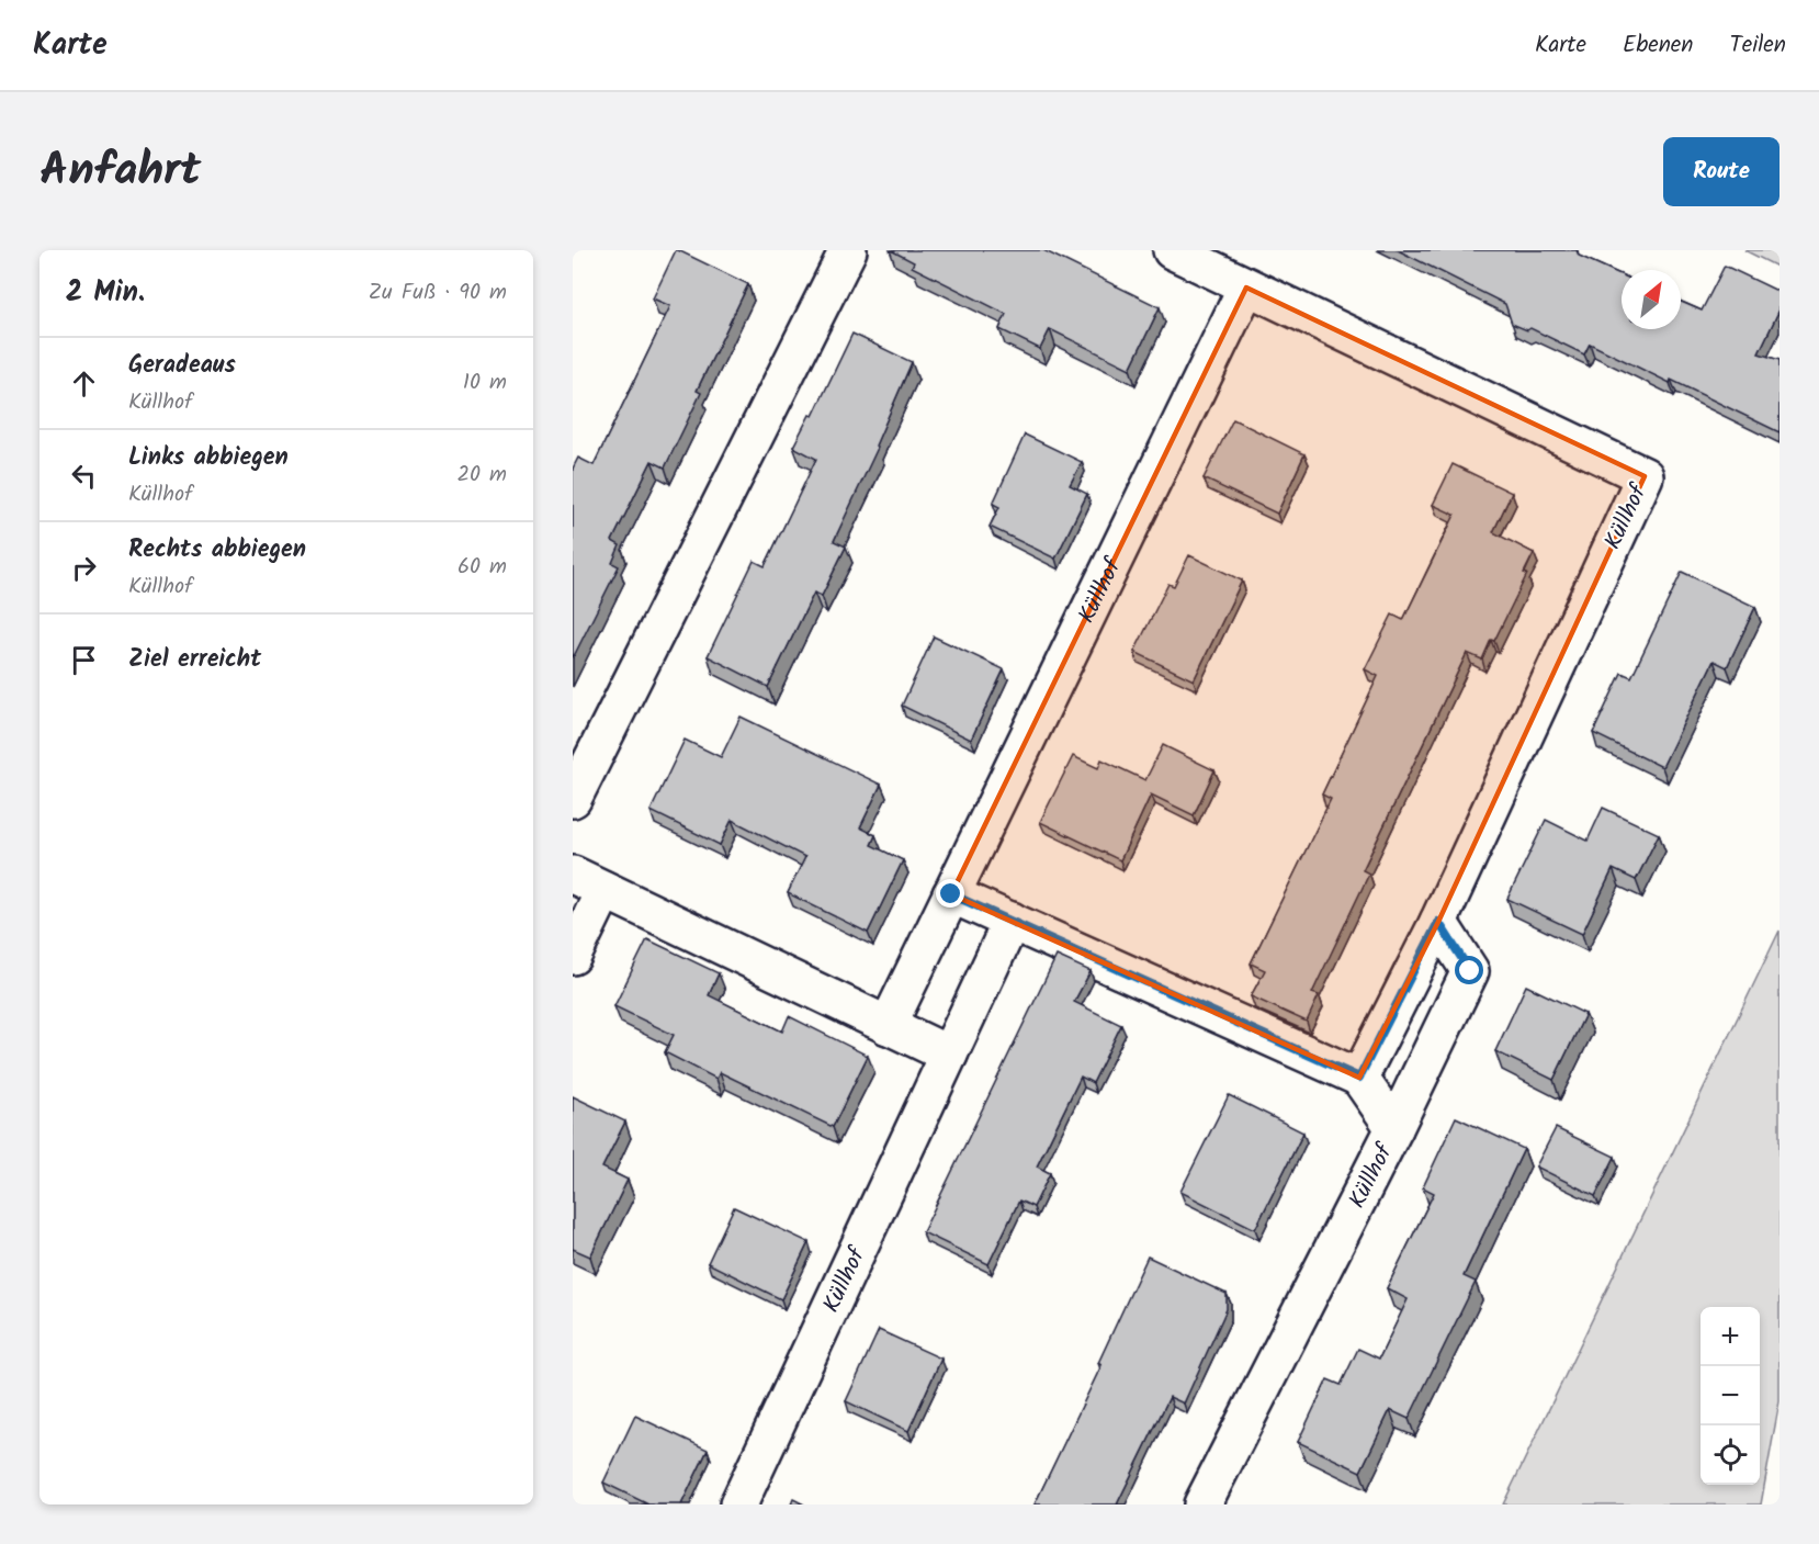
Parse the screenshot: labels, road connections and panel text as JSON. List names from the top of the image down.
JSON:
{
  "streets": {
    "street": ["Küllhof"]
  },
  "north": "top right",
  "page": {
    "header": "Karte",
    "nav": ["Karte", "Ebenen", "Teilen"],
    "title": "Anfahrt",
    "buttons": "Route",
    "heading": ["2 Min.", "Zu Fuß · 90 m"],
    "list": [
      ["Geradeaus", "Küllhof", "10 m"],
      ["Links abbiegen", "Küllhof", "20 m"],
      ["Rechts abbiegen", "Küllhof", "60 m"],
      "Ziel erreicht"
    ],
    "map_buttons": ["+", "−"]
  }
}
